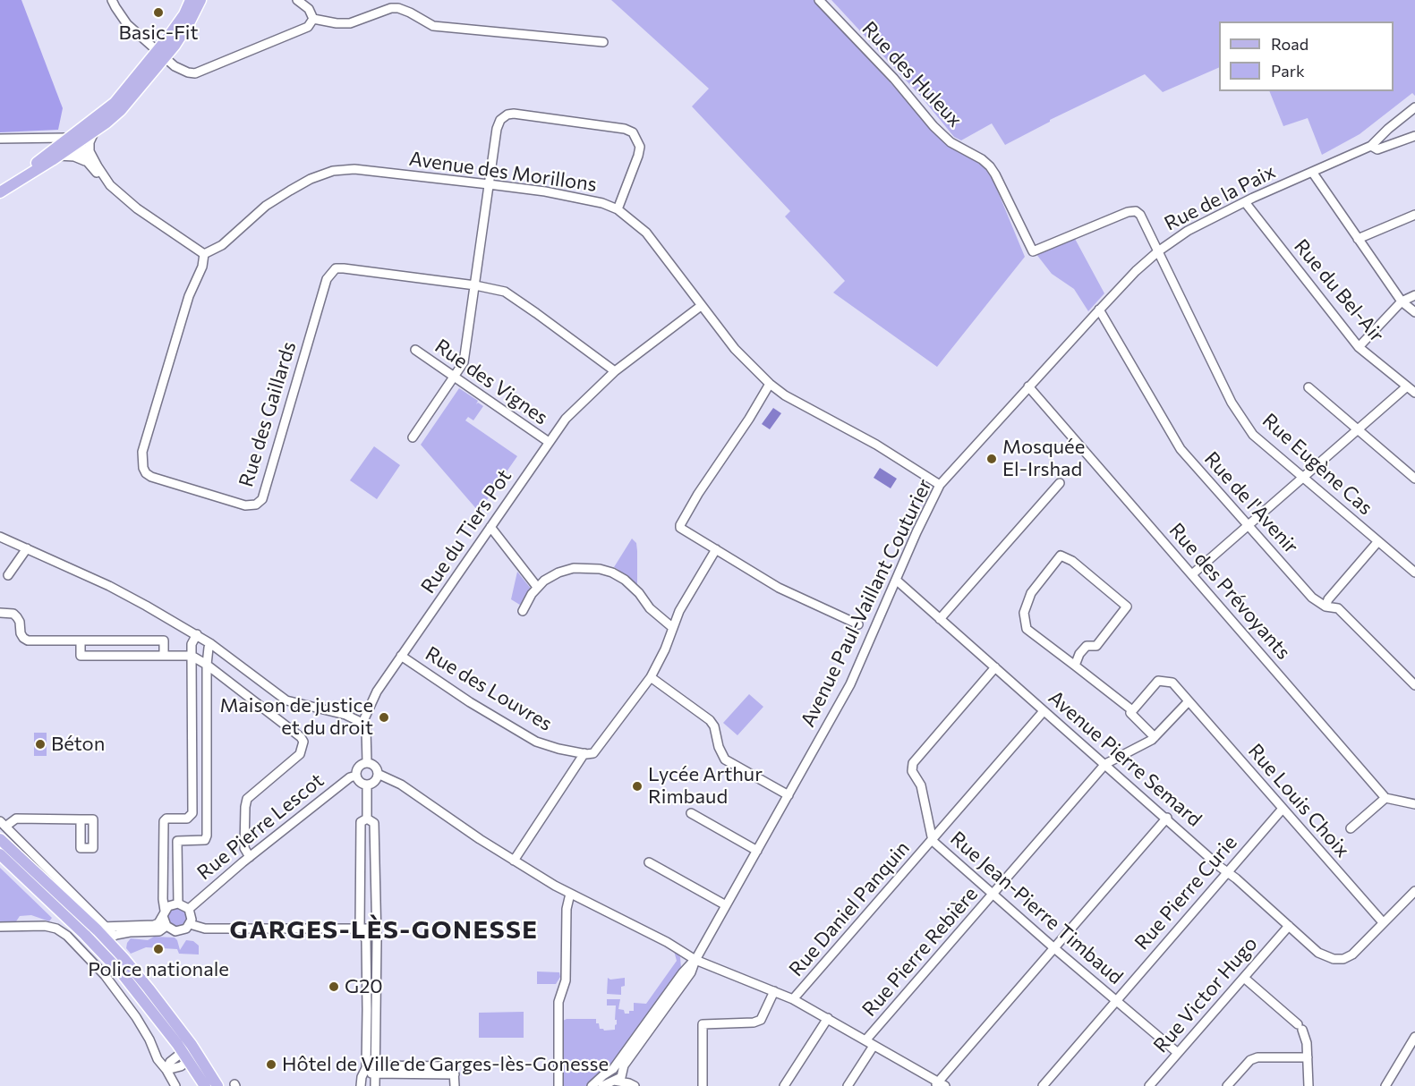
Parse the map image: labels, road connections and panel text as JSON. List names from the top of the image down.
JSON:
{
  "streets": {
    "street": [
      "Rue des Huleux",
      "Avenue des Morillons",
      "Rue de la Paix",
      "Rue du Bel-Air",
      "Rue des Vignes",
      "Rue des Gaillards",
      "Rue Eugène Cas",
      "Rue de l'Avenir",
      "Rue du Tiers Pot",
      "Rue des Prévoyants",
      "Avenue Paul-Vaillant Couturier",
      "Rue des Louvres",
      "Avenue Pierre Semard",
      "Rue Louis Choix",
      "Rue Pierre Lescot",
      "Rue Pierre Curie",
      "Rue Jean-Pierre Timbaud",
      "Rue Daniel Panquin",
      "Rue Pierre Rebière",
      "Rue Victor Hugo"
    ]
  },
  "crossings": [
    ["Rue des Huleux", "Rue de la Paix"],
    ["Rue des Huleux", "Rue Eugène Cas"],
    ["Avenue des Morillons", "Rue des Gaillards"],
    ["Avenue des Morillons", "Rue du Tiers Pot"],
    ["Avenue des Morillons", "Avenue Paul-Vaillant Couturier"],
    ["Rue de la Paix", "Rue du Bel-Air"],
    ["Rue de la Paix", "Rue Eugène Cas"],
    ["Rue de la Paix", "Rue de l'Avenir"],
    ["Rue de la Paix", "Rue des Prévoyants"],
    ["Rue de la Paix", "Avenue Paul-Vaillant Couturier"],
    ["Rue des Vignes", "Rue du Tiers Pot"],
    ["Rue du Tiers Pot", "Rue des Louvres"],
    ["Avenue Paul-Vaillant Couturier", "Avenue Pierre Semard"],
    ["Avenue Pierre Semard", "Rue Louis Choix"],
    ["Avenue Pierre Semard", "Rue Pierre Curie"],
    ["Avenue Pierre Semard", "Rue Jean-Pierre Timbaud"],
    ["Avenue Pierre Semard", "Rue Daniel Panquin"],
    ["Avenue Pierre Semard", "Rue Pierre Rebière"],
    ["Avenue Pierre Semard", "Rue Victor Hugo"],
    ["Rue Louis Choix", "Rue Pierre Curie"],
    ["Rue Pierre Curie", "Rue Jean-Pierre Timbaud"],
    ["Rue Jean-Pierre Timbaud", "Rue Daniel Panquin"],
    ["Rue Jean-Pierre Timbaud", "Rue Pierre Rebière"],
    ["Rue Jean-Pierre Timbaud", "Rue Victor Hugo"]
  ],
  "districts": ["GARGES-LÈS-GONESSE"],
  "places": [
    "Basic-Fit",
    "Mosquée El-Irshad",
    "Maison de justice et du droit",
    "Béton",
    "Lycée Arthur Rimbaud",
    "Police nationale",
    "G20",
    "Hôtel de Ville de Garges-lès-Gonesse"
  ],
  "legend": ["Road", "Park"]
}
